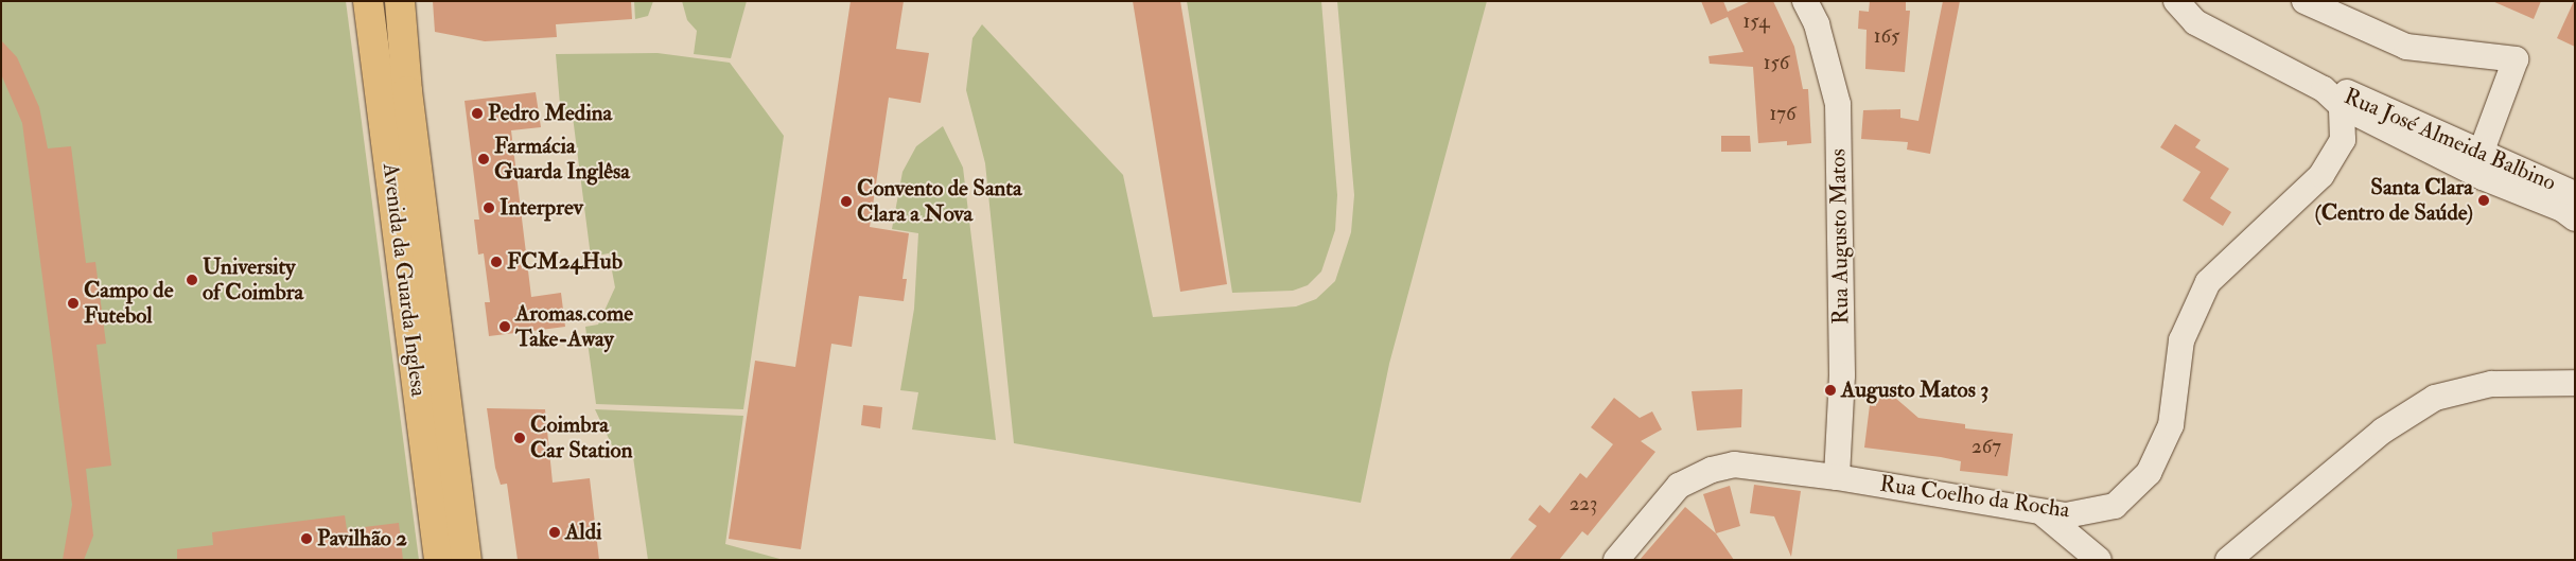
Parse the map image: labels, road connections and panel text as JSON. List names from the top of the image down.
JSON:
{
  "streets": {
    "main road": ["Avenida da Guarda Inglesa"],
    "street": ["Rua José Almeida Balbino", "Rua Augusto Matos", "Rua Coelho da Rocha"]
  },
  "crossings": [
    ["Rua José Almeida Balbino", "Rua Coelho da Rocha"],
    ["Rua Augusto Matos", "Rua Coelho da Rocha"]
  ],
  "places": [
    "Pedro Medina",
    "Farmácia Guarda Inglêsa",
    "Santa Clara (Centro de Saúde)",
    "Convento de Santa Clara a Nova",
    "Interprev",
    "FCM24Hub",
    "University of Coimbra",
    "Campo de Futebol",
    "Aromas.come Take-Away",
    "Augusto Matos 3",
    "Coimbra Car Station",
    "Aldi",
    "Pavilhão 2"
  ],
  "house_numbers": [
    "154",
    "165",
    "156",
    "176",
    "267",
    "223"
  ]
}
